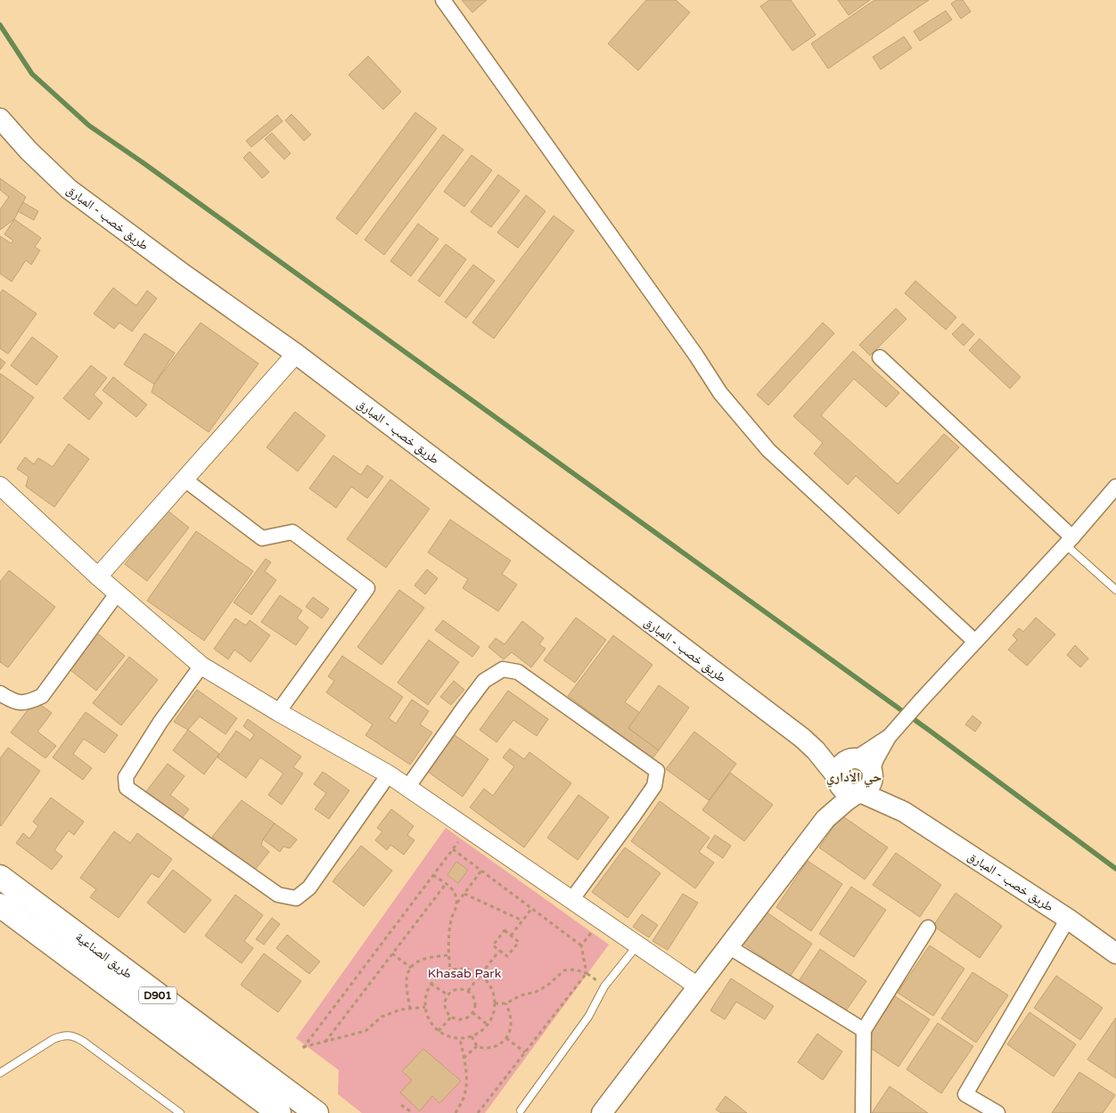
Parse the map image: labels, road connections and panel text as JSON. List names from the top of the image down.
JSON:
{
  "streets": {
    "highway": ["طريق الصناعية", "D901"],
    "main road": ["طريق خصب - المبارق"]
  },
  "districts": ["حي الأداري"],
  "parks": ["Khasab Park"]
}
